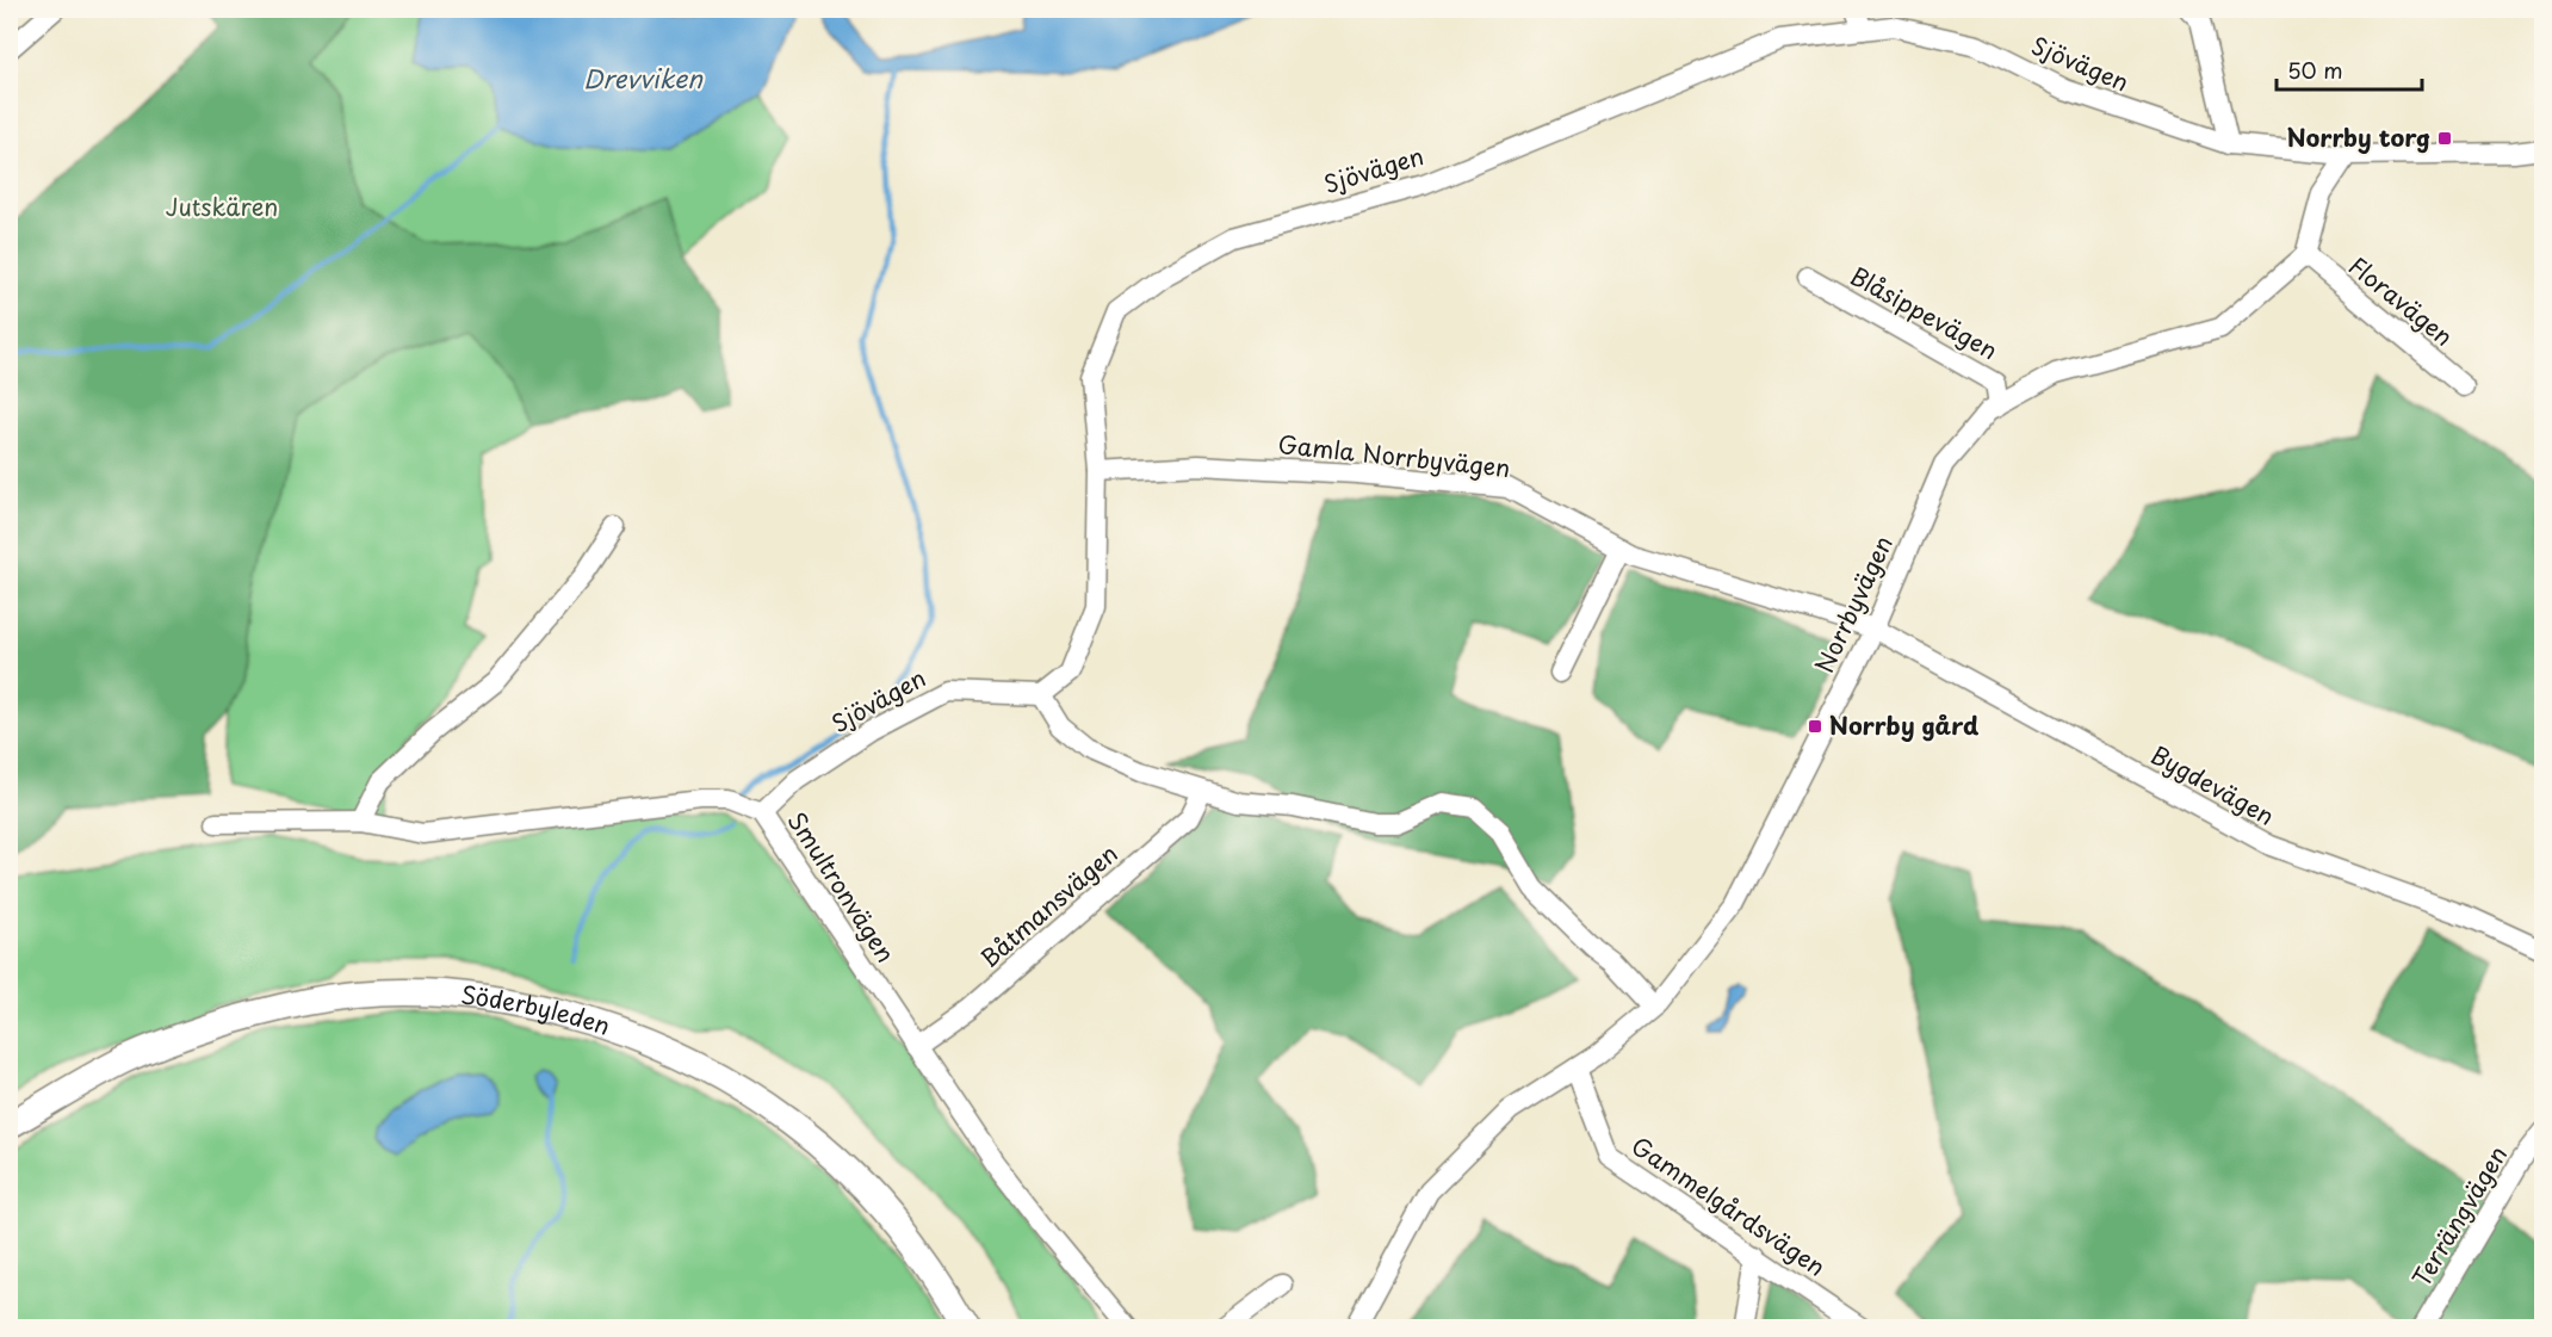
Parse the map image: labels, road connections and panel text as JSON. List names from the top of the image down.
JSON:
{
  "streets": {
    "street": [
      "Sjövägen",
      "Floravägen",
      "Blåsippevägen",
      "Gamla Norrbyvägen",
      "Norrbyvägen",
      "Bygdevägen",
      "Smultronvägen",
      "Båtmansvägen",
      "Söderbyleden",
      "Gammelgårdsvägen",
      "Terrängvägen"
    ]
  },
  "crossings": [
    ["Sjövägen", "Gamla Norrbyvägen"],
    ["Sjövägen", "Smultronvägen"],
    ["Floravägen", "Norrbyvägen"],
    ["Blåsippevägen", "Norrbyvägen"],
    ["Gamla Norrbyvägen", "Norrbyvägen"],
    ["Gamla Norrbyvägen", "Bygdevägen"],
    ["Norrbyvägen", "Bygdevägen"],
    ["Norrbyvägen", "Gammelgårdsvägen"],
    ["Smultronvägen", "Båtmansvägen"]
  ],
  "water": ["Drevviken"],
  "parks": ["Jutskären"],
  "places": {
    "transit": ["Norrby torg", "Norrby gård"]
  },
  "scale_bar": "50 m"
}
